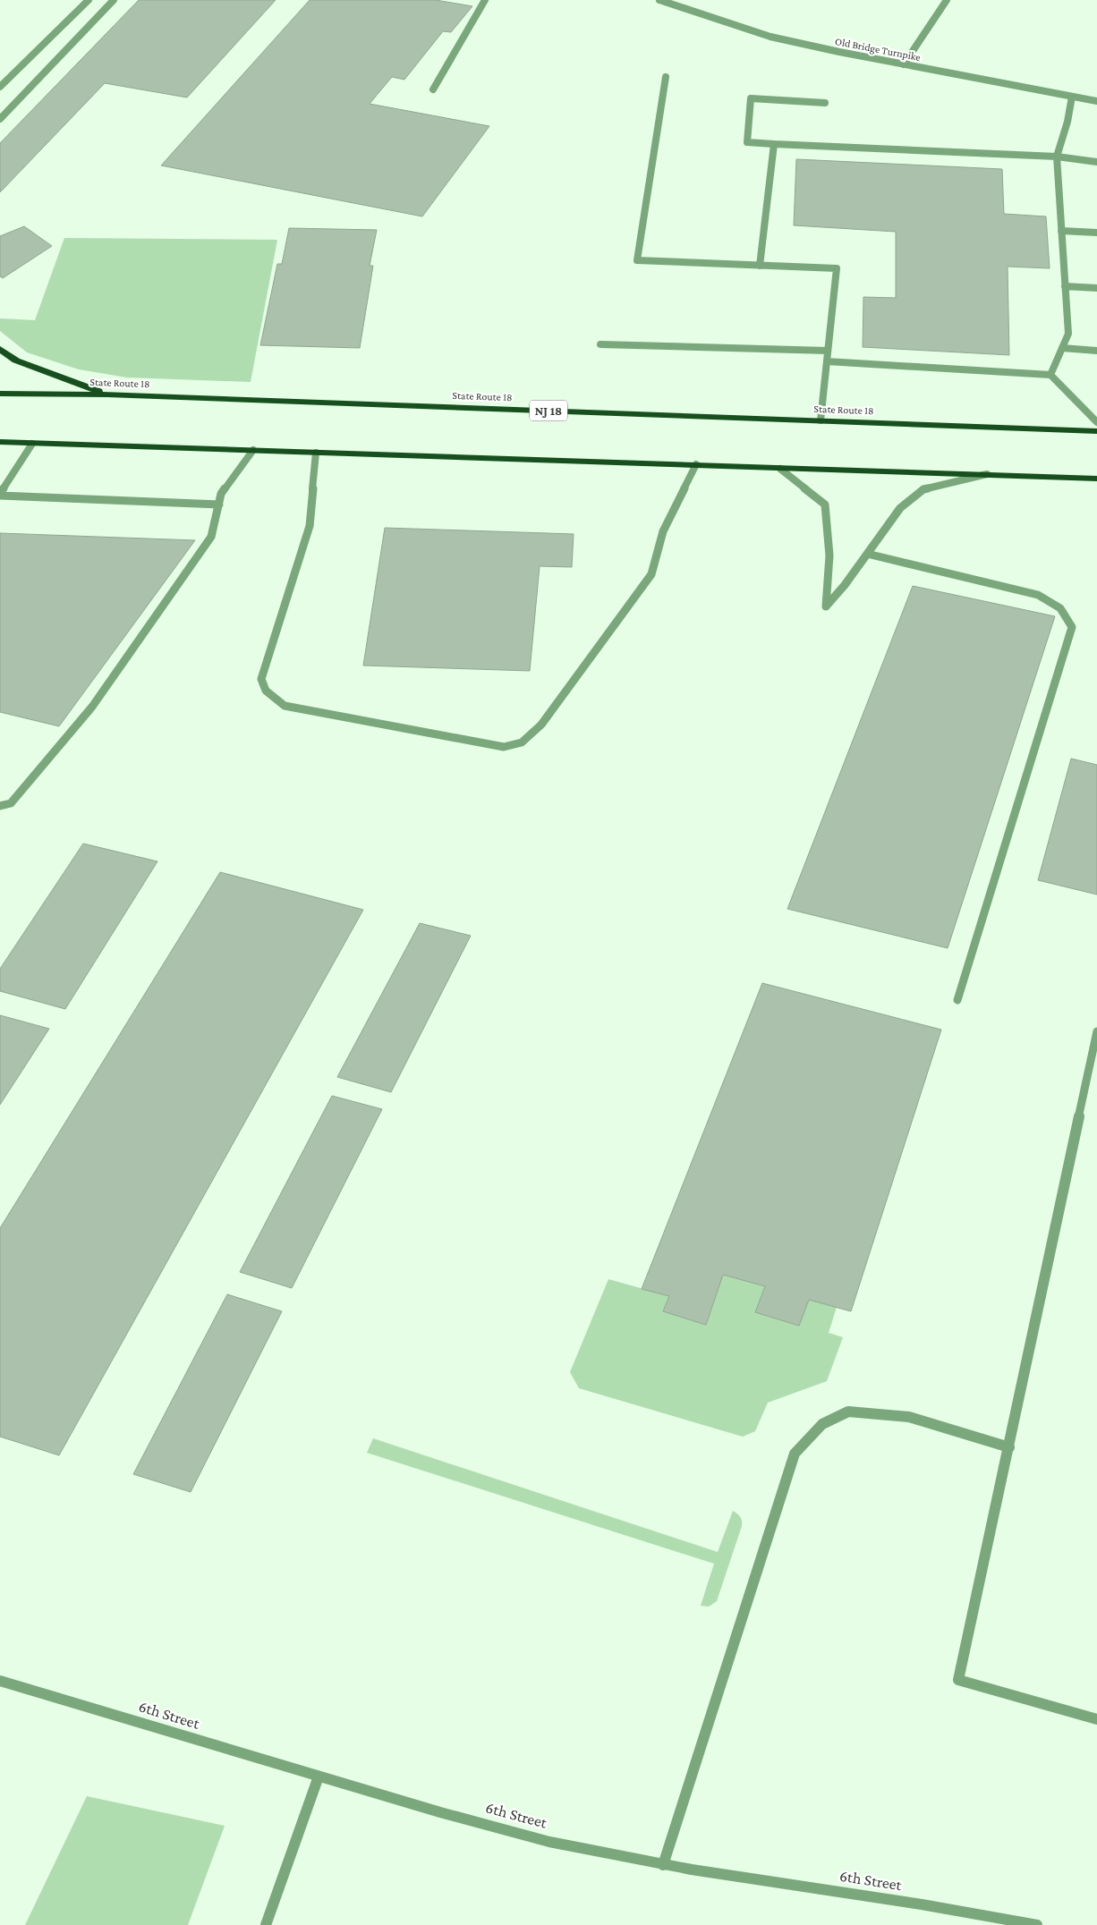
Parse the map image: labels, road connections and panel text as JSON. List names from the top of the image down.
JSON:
{
  "streets": {
    "highway": ["State Route 18", "NJ 18"],
    "street": ["Old Bridge Turnpike", "6th Street"]
  }
}
